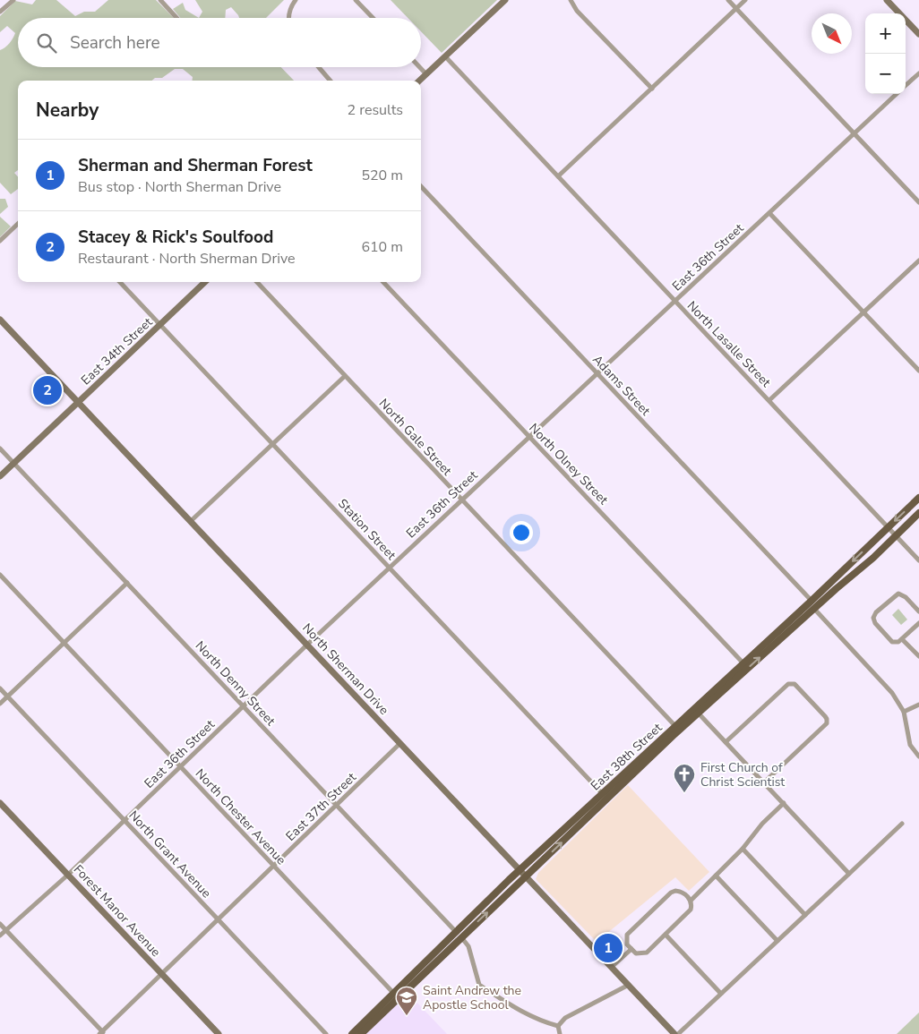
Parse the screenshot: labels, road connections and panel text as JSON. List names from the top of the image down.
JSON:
{
  "streets": {
    "main road": [
      "East 34th Street",
      "North Sherman Drive",
      "East 38th Street",
      "Forest Manor Avenue"
    ],
    "street": [
      "East 36th Street",
      "North Lasalle Street",
      "Adams Street",
      "North Gale Street",
      "North Olney Street",
      "Station Street",
      "North Denny Street",
      "East 37th Street",
      "North Chester Avenue",
      "North Grant Avenue"
    ]
  },
  "crossings": [
    ["East 36th Street", "North Lasalle Street"],
    ["East 36th Street", "Adams Street"],
    ["East 36th Street", "North Gale Street"],
    ["East 36th Street", "North Olney Street"],
    ["East 36th Street", "Station Street"],
    ["East 36th Street", "North Sherman Drive"],
    ["East 36th Street", "North Denny Street"],
    ["East 36th Street", "North Chester Avenue"],
    ["East 36th Street", "North Grant Avenue"],
    ["East 36th Street", "Forest Manor Avenue"],
    ["North Lasalle Street", "East 38th Street"],
    ["East 34th Street", "Station Street"],
    ["East 34th Street", "North Sherman Drive"],
    ["East 34th Street", "North Denny Street"],
    ["Adams Street", "East 38th Street"],
    ["North Gale Street", "East 38th Street"],
    ["North Olney Street", "East 38th Street"],
    ["Station Street", "East 38th Street"],
    ["North Sherman Drive", "East 38th Street"],
    ["North Sherman Drive", "East 37th Street"],
    ["North Denny Street", "East 38th Street"],
    ["North Denny Street", "East 37th Street"],
    ["East 38th Street", "North Chester Avenue"],
    ["East 37th Street", "North Chester Avenue"],
    ["East 37th Street", "North Grant Avenue"],
    ["East 37th Street", "Forest Manor Avenue"]
  ],
  "places": {
    "church": ["First Church of Christ Scientist"],
    "school or university": ["Saint Andrew the Apostle School"]
  },
  "north": "bottom right",
  "page": {
    "map_buttons": ["+", "−"],
    "search": "Search here",
    "heading": ["Nearby", "2 results"],
    "list": [
      {
        "mark": "1",
        "name": "Sherman and Sherman Forest",
        "note": "Bus stop · North Sherman Drive",
        "value": "520 m"
      },
      {
        "mark": "2",
        "name": "Stacey & Rick's Soulfood",
        "note": "Restaurant · North Sherman Drive",
        "value": "610 m"
      }
    ],
    "pins": ["2", "1"]
  }
}
